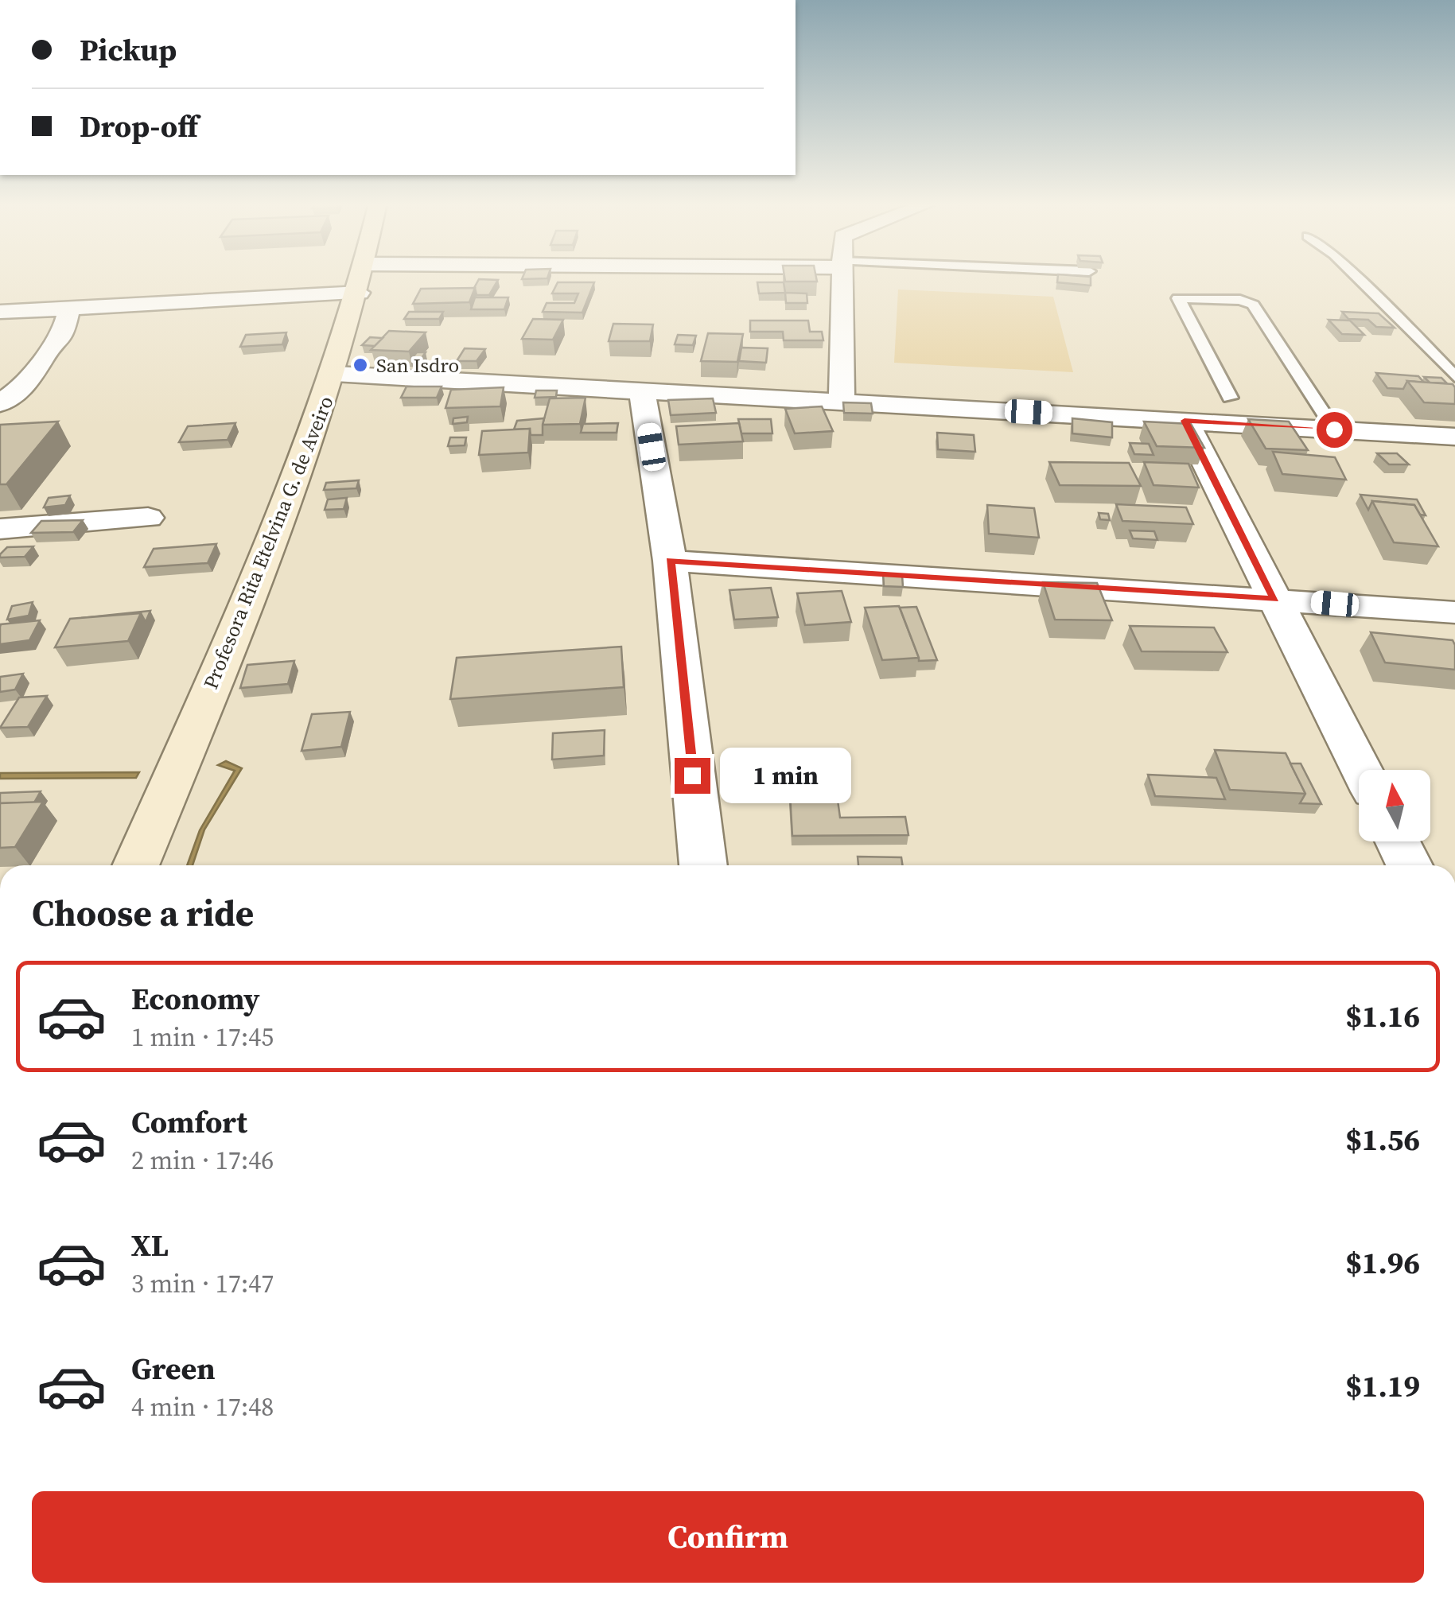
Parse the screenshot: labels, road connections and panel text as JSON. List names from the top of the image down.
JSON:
{
  "streets": {
    "street": ["Profesora Rita Etelvina G. de Aveiro"]
  },
  "places": ["San Isdro"],
  "north": "top",
  "page": {
    "banner": ["Pickup", "Drop-off"],
    "bubble": "1 min",
    "heading": "Choose a ride",
    "list": [
      {
        "name": "Economy",
        "note": "1 min · 17:45",
        "value": "$1.16"
      },
      {
        "name": "Comfort",
        "note": "2 min · 17:46",
        "value": "$1.56"
      },
      {
        "name": "XL",
        "note": "3 min · 17:47",
        "value": "$1.96"
      },
      {
        "name": "Green",
        "note": "4 min · 17:48",
        "value": "$1.19"
      }
    ],
    "buttons": "Confirm"
  }
}
